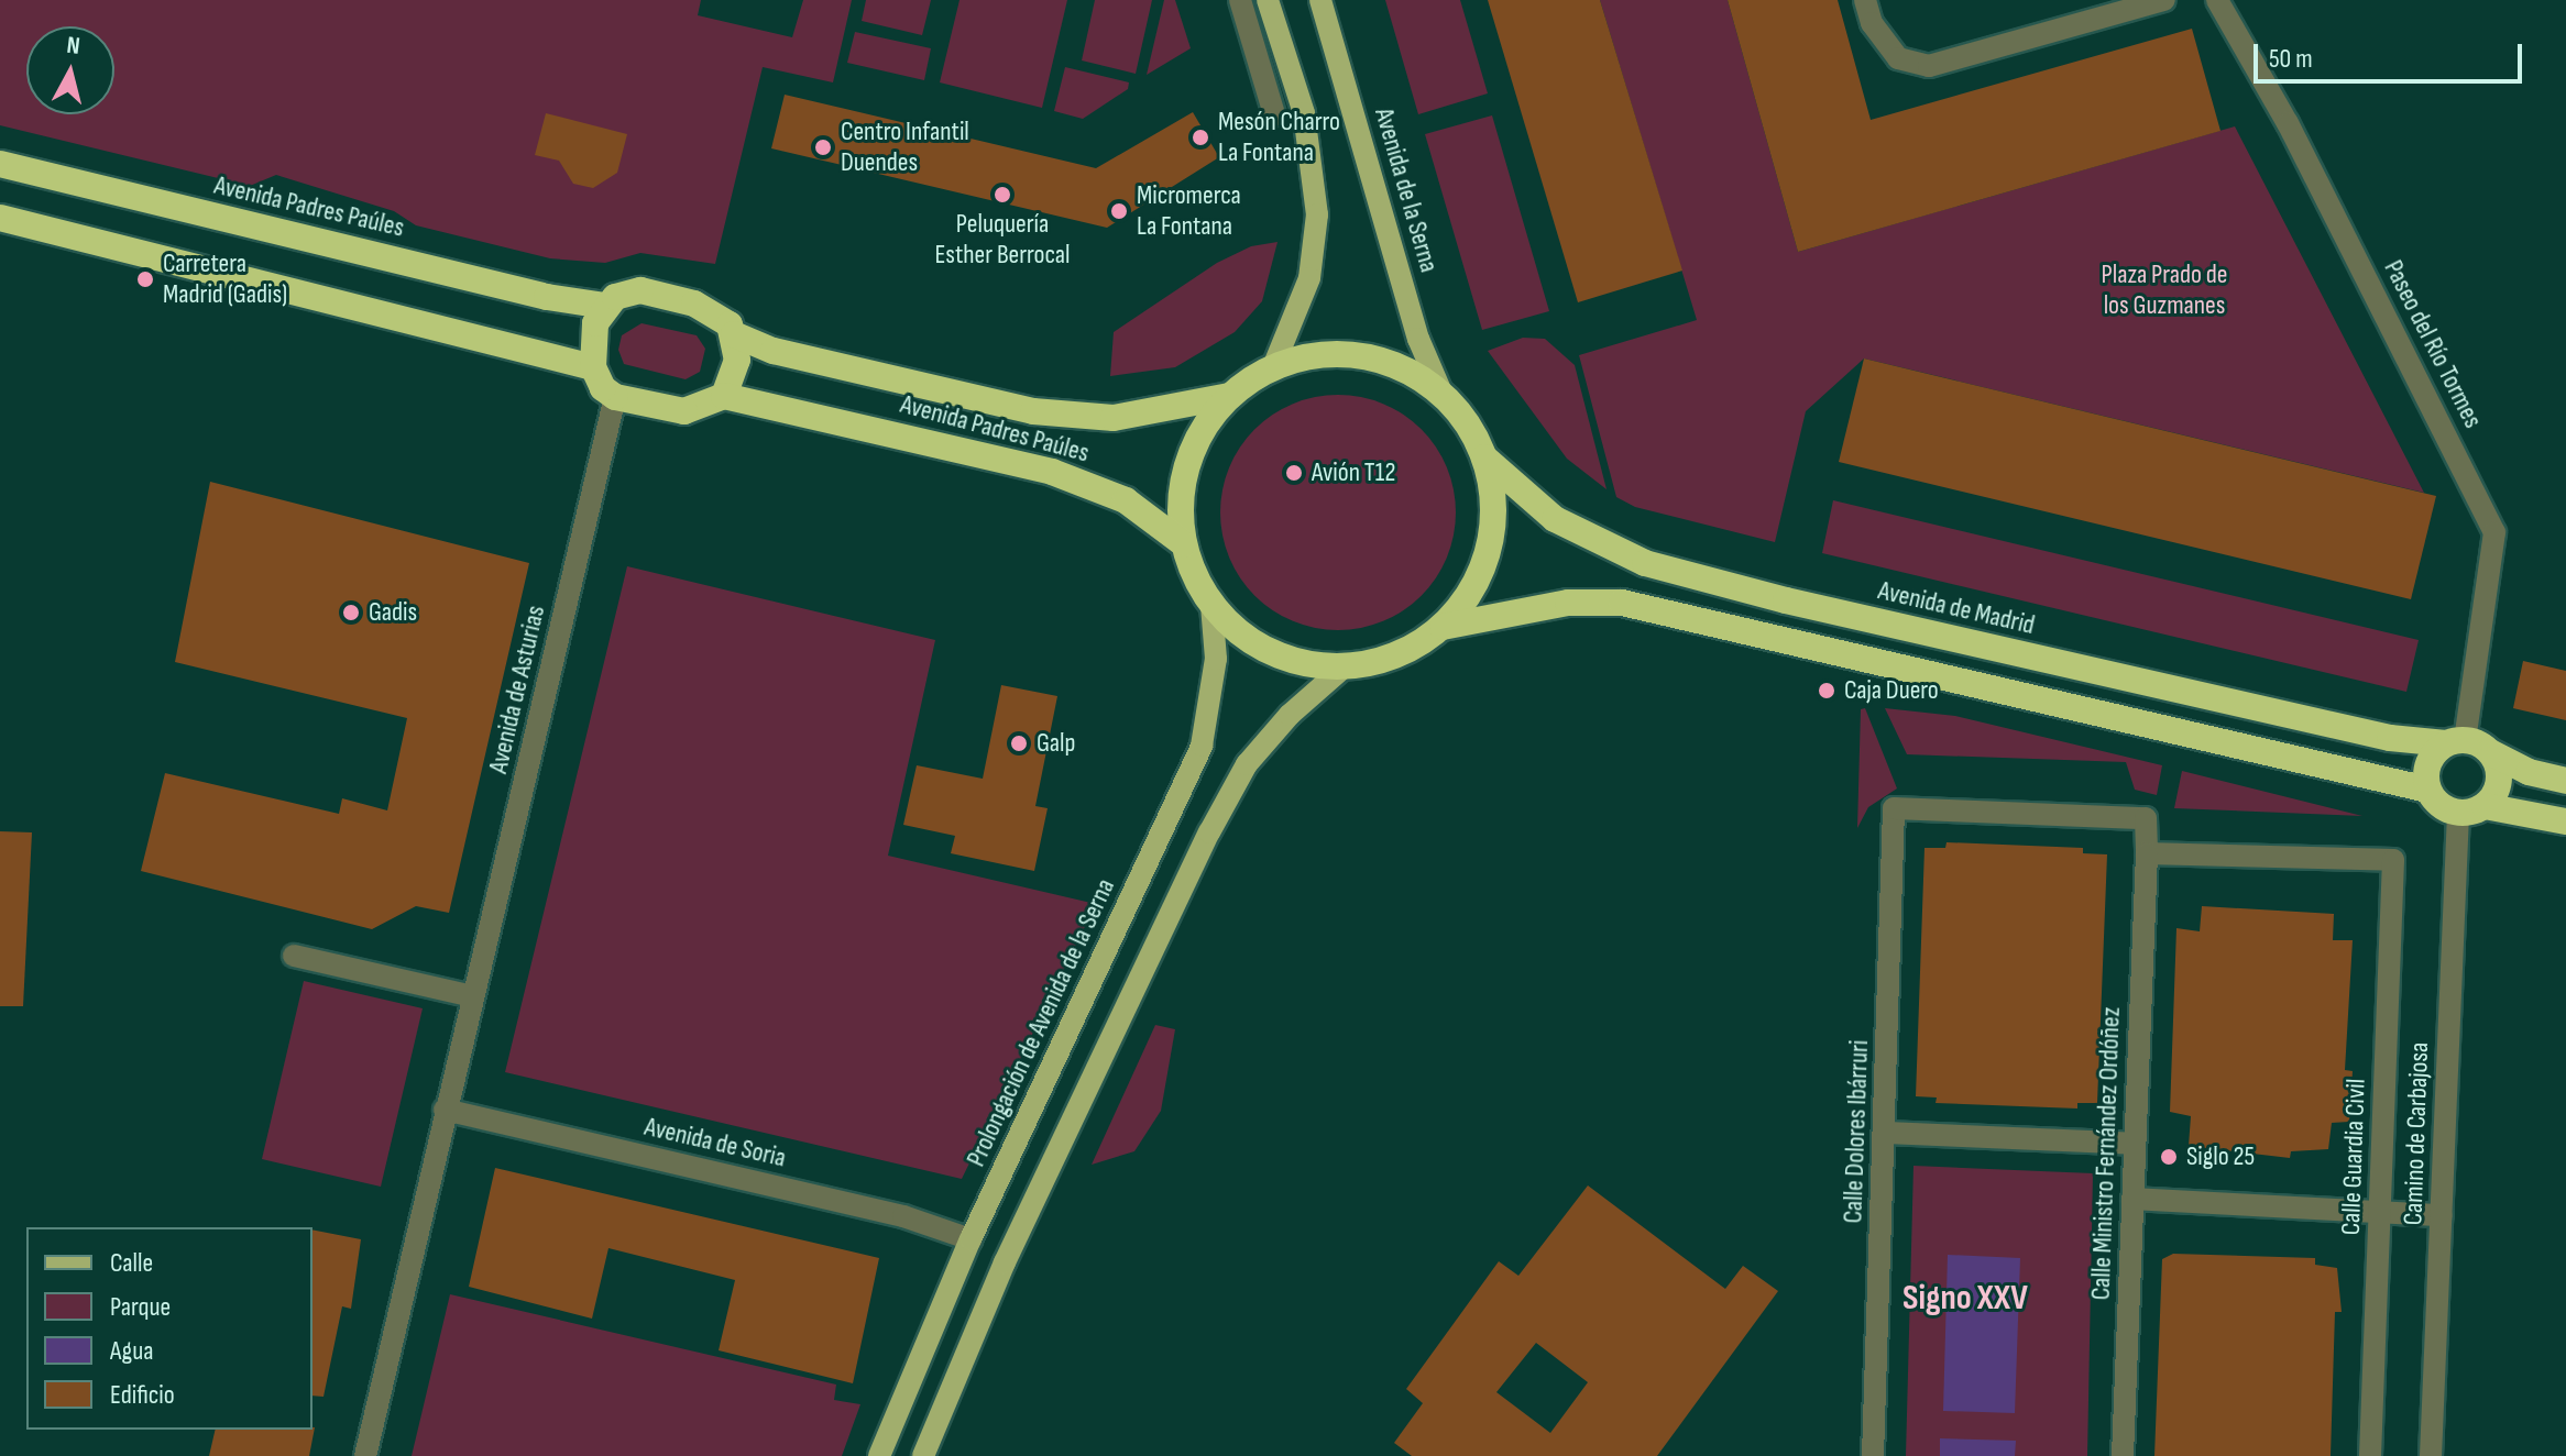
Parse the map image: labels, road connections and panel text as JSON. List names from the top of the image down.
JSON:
{
  "streets": {
    "highway": ["Avenida Padres Paúles", "Avenida de Madrid"],
    "main road": ["Avenida de la Serna", "Prolongación de Avenida de la Serna"],
    "street": [
      "Paseo del Río Tormes",
      "Avenida de Asturias",
      "Calle Dolores Ibárruri",
      "Camino de Carbajosa",
      "Avenida de Soria",
      "Calle Ministro Fernández Ordóñez",
      "Calle Guardia Civil"
    ]
  },
  "crossings": [
    ["Avenida de la Serna", "Avenida Padres Paúles"],
    ["Avenida de la Serna", "Avenida de Madrid"],
    ["Avenida de la Serna", "Prolongación de Avenida de la Serna"],
    ["Avenida Padres Paúles", "Avenida de Madrid"],
    ["Avenida Padres Paúles", "Avenida de Asturias"],
    ["Avenida Padres Paúles", "Prolongación de Avenida de la Serna"],
    ["Paseo del Río Tormes", "Avenida de Madrid"],
    ["Paseo del Río Tormes", "Camino de Carbajosa"],
    ["Avenida de Madrid", "Prolongación de Avenida de la Serna"],
    ["Avenida de Madrid", "Camino de Carbajosa"],
    ["Avenida de Asturias", "Avenida de Soria"],
    ["Prolongación de Avenida de la Serna", "Avenida de Soria"],
    ["Calle Dolores Ibárruri", "Calle Ministro Fernández Ordóñez"],
    ["Calle Ministro Fernández Ordóñez", "Calle Guardia Civil"]
  ],
  "districts": ["Signo XXV"],
  "parks": ["Plaza Prado de los Guzmanes"],
  "places": [
    "Mesón Charro La Fontana",
    "Centro Infantil Duendes",
    "Peluquería Esther Berrocal",
    "Micromerca La Fontana",
    "Carretera Madrid (Gadis)",
    "Avión T12",
    "Gadis",
    "Caja Duero",
    "Galp",
    "Siglo 25"
  ],
  "legend": [
    "Calle",
    "Parque",
    "Agua",
    "Edificio"
  ],
  "scale_bar": "50 m",
  "north": "top"
}
